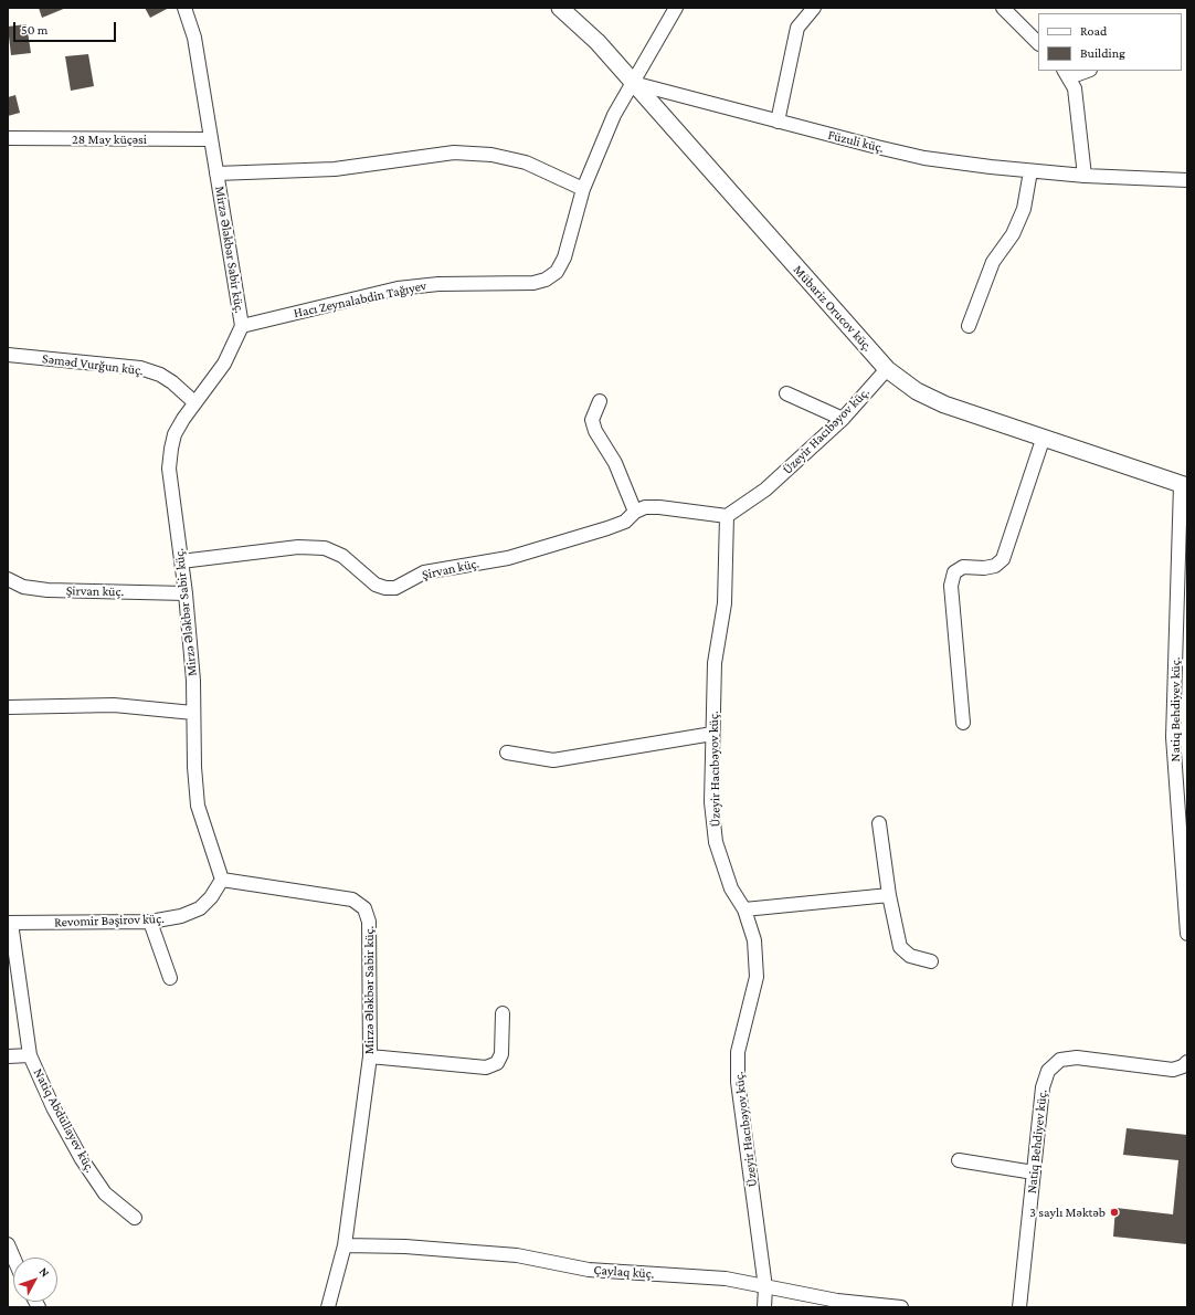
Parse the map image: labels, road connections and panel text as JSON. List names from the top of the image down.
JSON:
{
  "streets": {
    "street": [
      "28 May küçəsi",
      "Füzuli küç.",
      "Mirzə Ələkbər Sabir küç.",
      "Hacı Zeynalabdin Tağıyev",
      "Mübariz Orucov küç.",
      "Səməd Vurğun küç.",
      "Üzeyir Hacıbəyov küç.",
      "Şirvan küç.",
      "Natiq Behdiyev küç.",
      "Revomir Bəşirov küç.",
      "Natiq Abdullayev küç.",
      "Çaylaq küç."
    ]
  },
  "crossings": [
    ["28 May küçəsi", "Mirzə Ələkbər Sabir küç."],
    ["Füzuli küç.", "Hacı Zeynalabdin Tağıyev"],
    ["Füzuli küç.", "Mübariz Orucov küç."],
    ["Mirzə Ələkbər Sabir küç.", "Hacı Zeynalabdin Tağıyev"],
    ["Mirzə Ələkbər Sabir küç.", "Səməd Vurğun küç."],
    ["Mirzə Ələkbər Sabir küç.", "Şirvan küç."],
    ["Mirzə Ələkbər Sabir küç.", "Revomir Bəşirov küç."],
    ["Mirzə Ələkbər Sabir küç.", "Çaylaq küç."],
    ["Hacı Zeynalabdin Tağıyev", "Mübariz Orucov küç."],
    ["Mübariz Orucov küç.", "Üzeyir Hacıbəyov küç."],
    ["Mübariz Orucov küç.", "Natiq Behdiyev küç."],
    ["Üzeyir Hacıbəyov küç.", "Şirvan küç."],
    ["Üzeyir Hacıbəyov küç.", "Çaylaq küç."]
  ],
  "places": ["3 saylı Məktəb"],
  "legend": ["Road", "Building"],
  "scale_bar": "50 m",
  "north": "top right"
}
